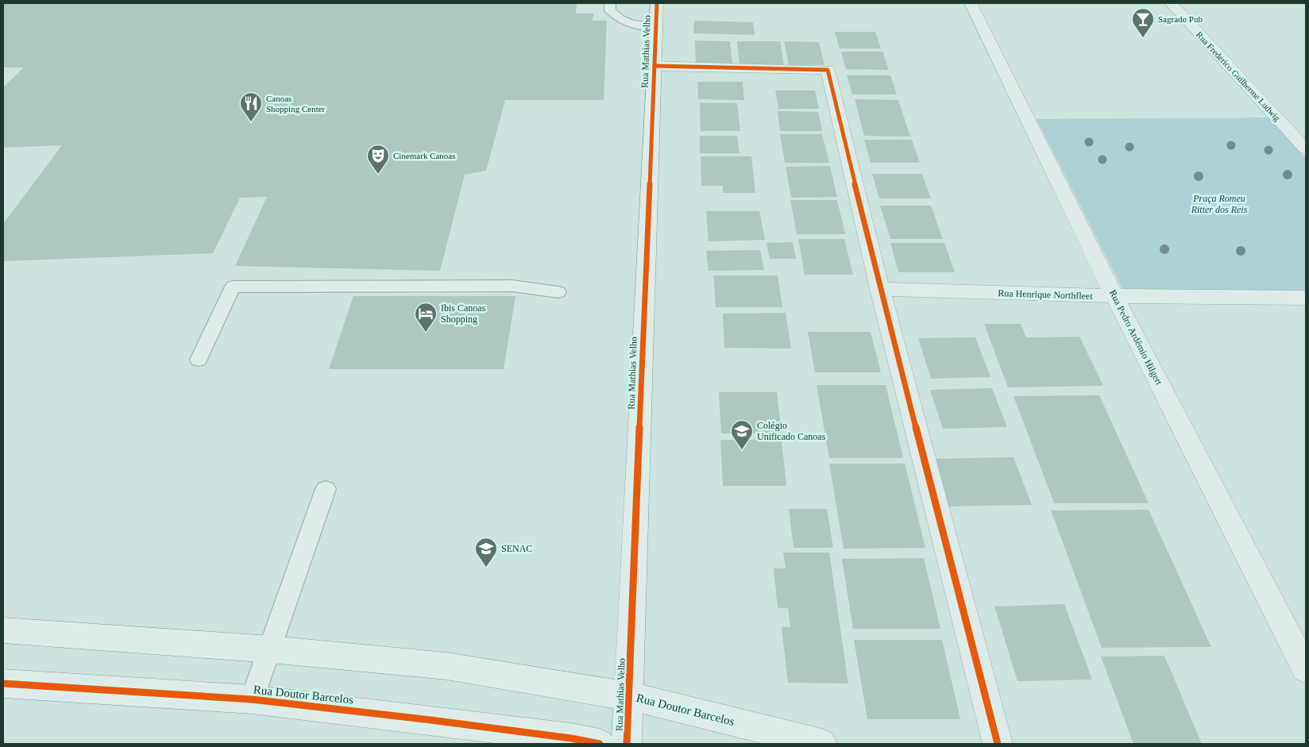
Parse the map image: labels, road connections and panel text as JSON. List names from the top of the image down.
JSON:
{
  "streets": {
    "street": [
      "Rua Mathias Velho",
      "Rua Frederico Guilherme Ludwig",
      "Rua Henrique Northfleet",
      "Rua Pedro Ardêmio Hilgert",
      "Rua Doutor Barcelos"
    ]
  },
  "crossings": [
    ["Rua Mathias Velho", "Rua Doutor Barcelos"],
    ["Rua Henrique Northfleet", "Rua Pedro Ardêmio Hilgert"]
  ],
  "parks": ["Praça Romeu Ritter dos Reis"],
  "places": {
    "bar": ["Sagrado Pub"],
    "restaurant": ["Canoas Shopping Center"],
    "theatre": ["Cinemark Canoas"],
    "hotel": ["Ibis Canoas Shopping"],
    "school or university": ["Colégio Unificado Canoas", "SENAC"]
  }
}
